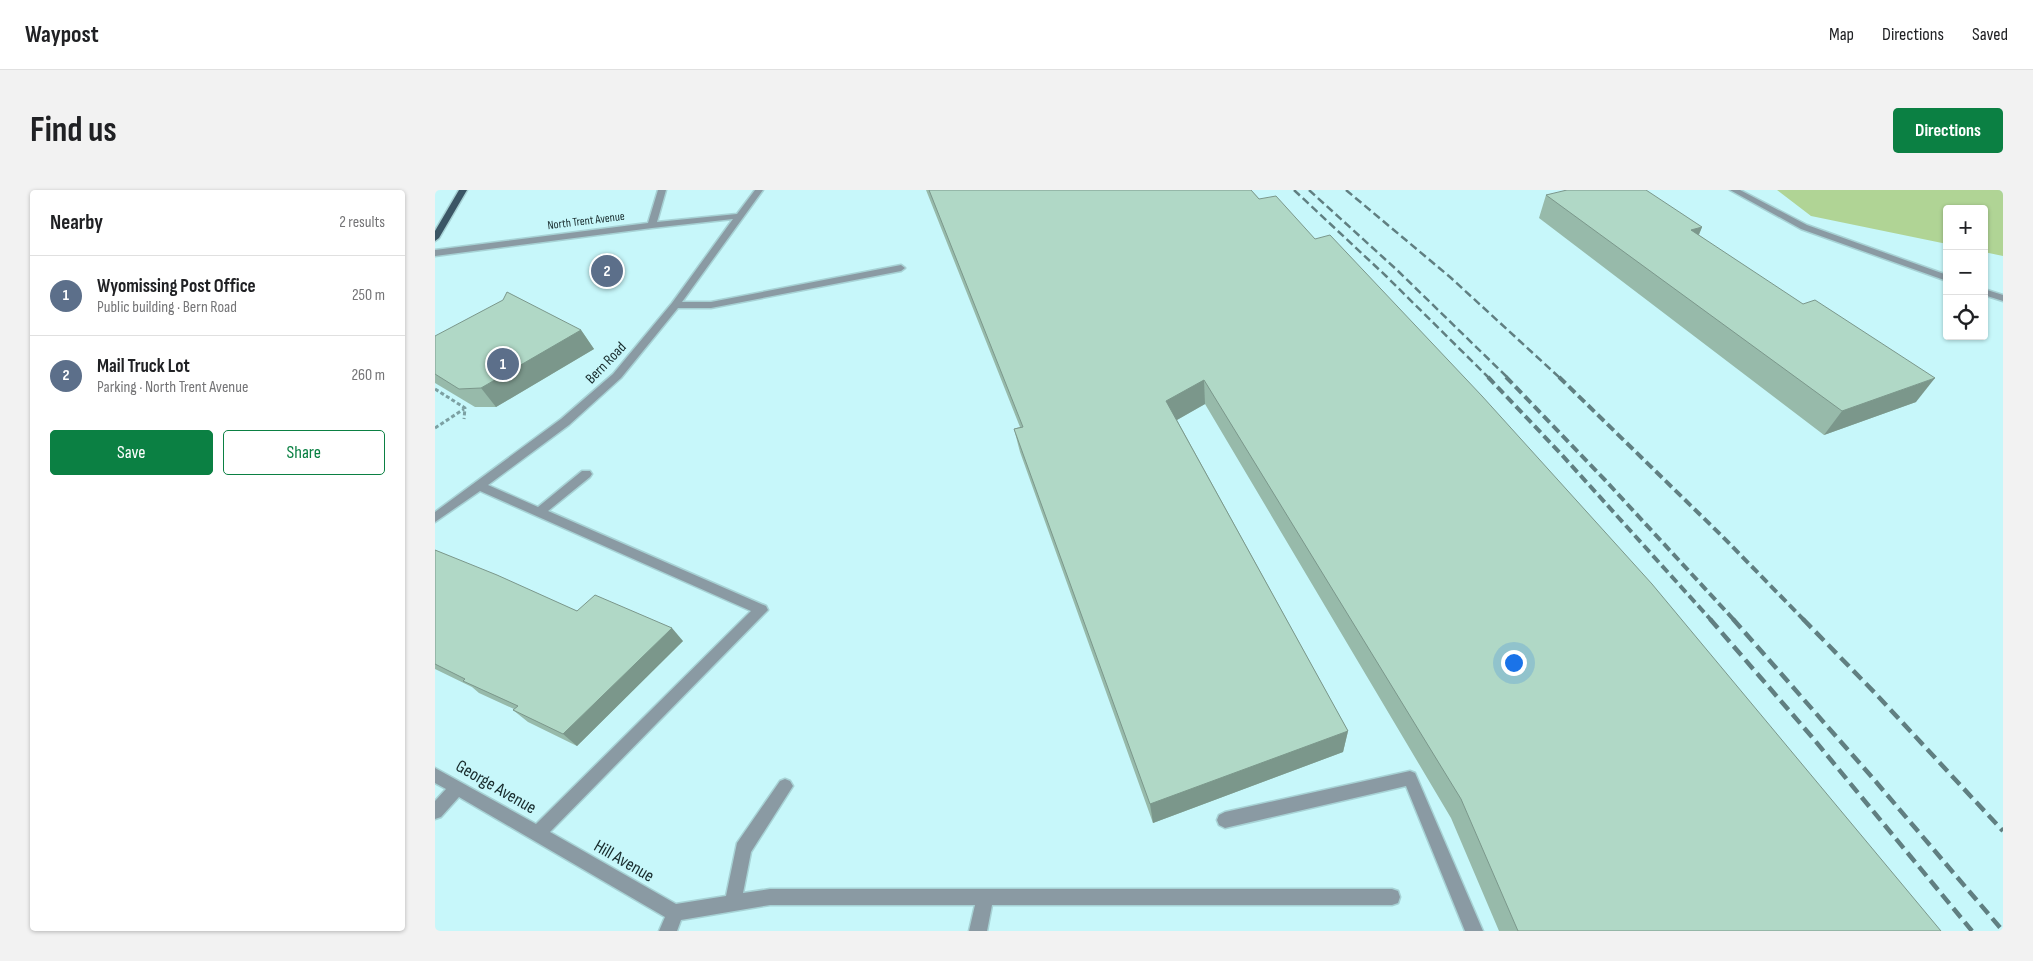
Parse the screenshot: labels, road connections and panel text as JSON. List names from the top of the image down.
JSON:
{
  "streets": {
    "street": [
      "North Trent Avenue",
      "Bern Road",
      "George Avenue",
      "Hill Avenue"
    ]
  },
  "crossings": [
    ["North Trent Avenue", "Bern Road"],
    ["George Avenue", "Hill Avenue"]
  ],
  "page": {
    "header": "Waypost",
    "nav": ["Map", "Directions", "Saved"],
    "buttons": [
      "Directions",
      ["Save", "Share"]
    ],
    "title": "Find us",
    "heading": ["Nearby", "2 results"],
    "map_buttons": ["+", "−"],
    "pins": ["2", "1"],
    "list": [
      {
        "mark": "1",
        "name": "Wyomissing Post Office",
        "note": "Public building · Bern Road",
        "value": "250 m"
      },
      {
        "mark": "2",
        "name": "Mail Truck Lot",
        "note": "Parking · North Trent Avenue",
        "value": "260 m"
      }
    ]
  }
}
